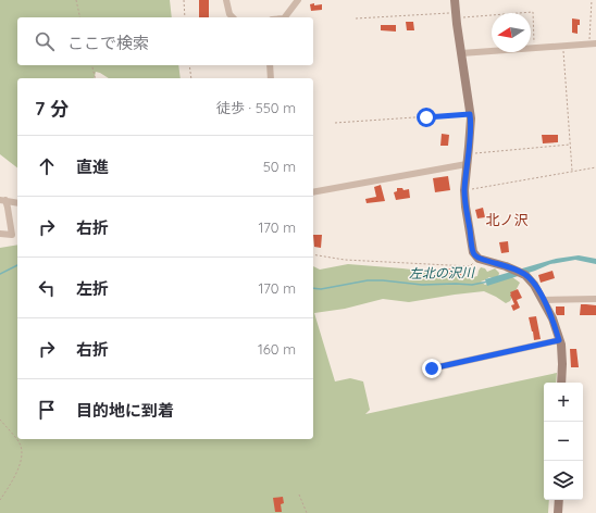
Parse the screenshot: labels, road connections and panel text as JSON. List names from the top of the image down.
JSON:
{
  "districts": ["北ノ沢"],
  "water": ["左北の沢川"],
  "north": "left",
  "page": {
    "search": "ここで検索",
    "heading": ["7 分", "徒歩 · 550 m"],
    "list": [
      ["直進", "50 m"],
      ["右折", "170 m"],
      ["左折", "170 m"],
      ["右折", "160 m"],
      "目的地に到着"
    ],
    "map_buttons": ["+", "−"]
  }
}
